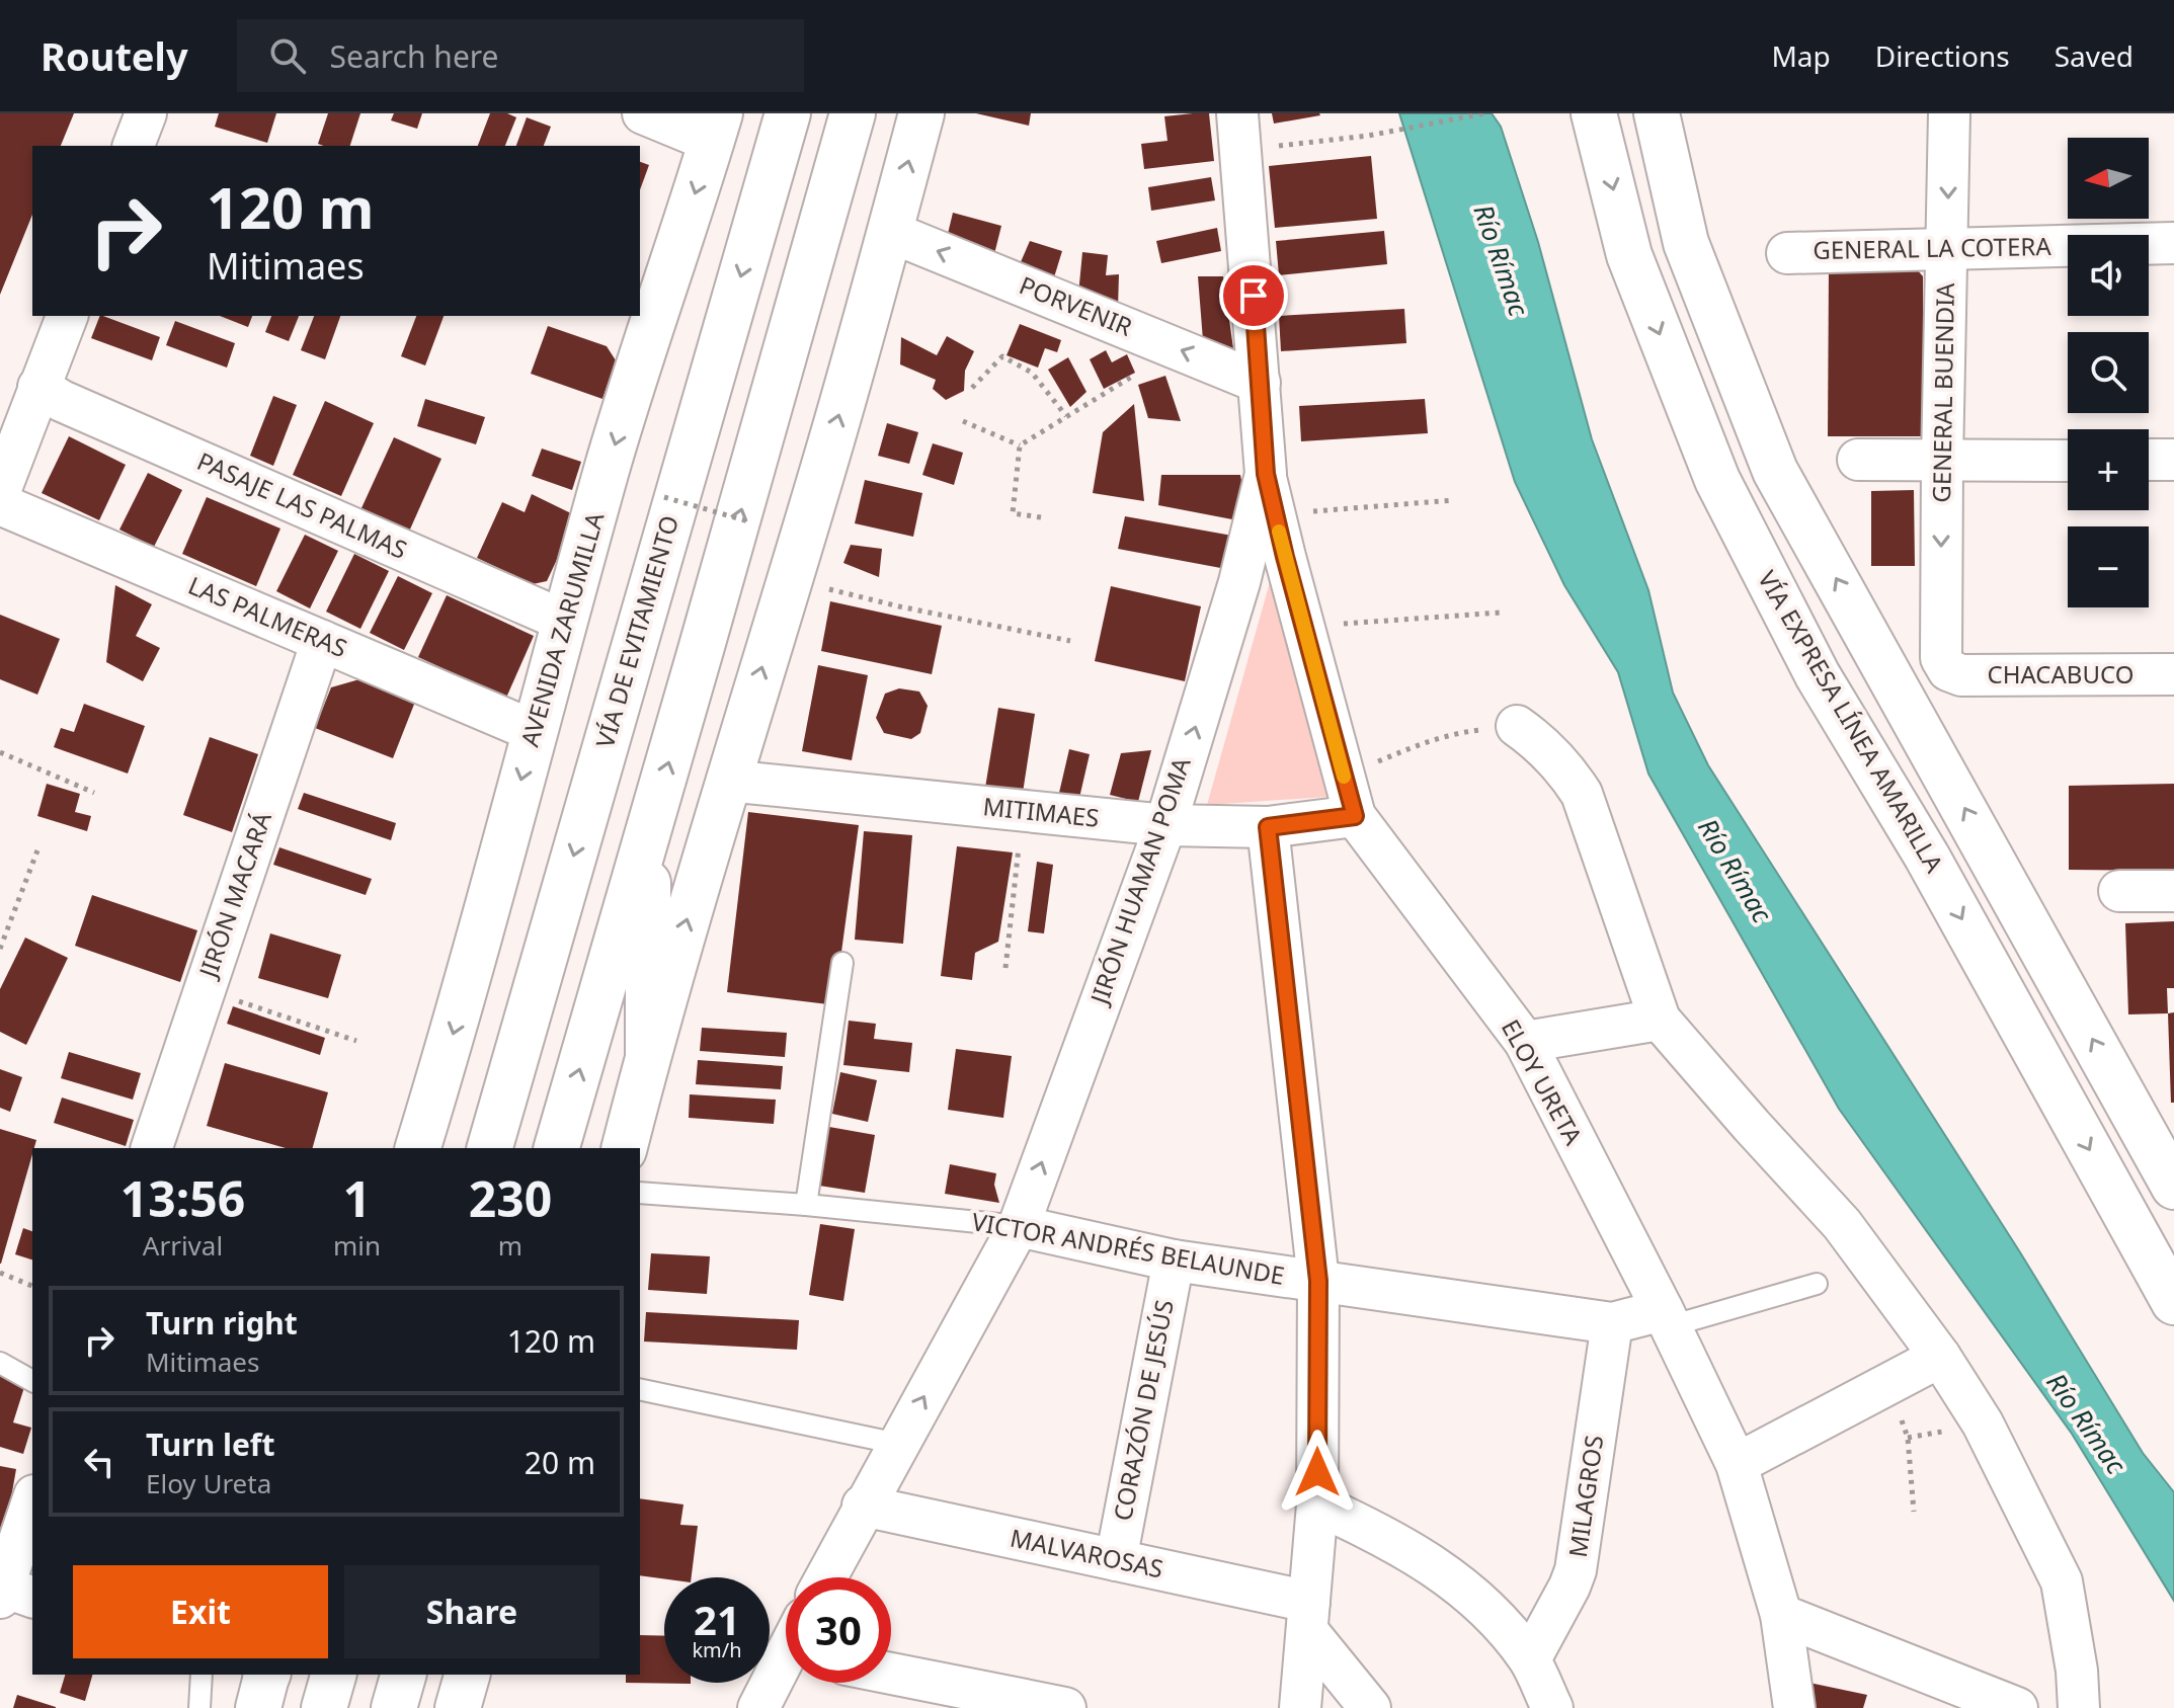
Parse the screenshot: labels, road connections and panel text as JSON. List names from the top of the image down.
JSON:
{
  "streets": {
    "main road": ["AVENIDA ZARUMILLA", "VÍA DE EVITAMIENTO", "VÍA EXPRESA LÍNEA AMARILLA"],
    "street": [
      "GENERAL LA COTERA",
      "PORVENIR",
      "GENERAL BUENDIA",
      "PASAJE LAS PALMAS",
      "LAS PALMERAS",
      "CHACABUCO",
      "MITIMAES",
      "JIRÓN HUAMAN POMA",
      "JIRÓN MACARÁ",
      "ELOY URETA",
      "VICTOR ANDRÉS BELAUNDE",
      "CORAZÓN DE JESÚS",
      "MILAGROS",
      "MALVAROSAS"
    ]
  },
  "crossings": [
    ["GENERAL LA COTERA", "GENERAL BUENDIA"],
    ["PORVENIR", "JIRÓN HUAMAN POMA"],
    ["GENERAL BUENDIA", "CHACABUCO"],
    ["PASAJE LAS PALMAS", "AVENIDA ZARUMILLA"],
    ["LAS PALMERAS", "AVENIDA ZARUMILLA"],
    ["LAS PALMERAS", "JIRÓN MACARÁ"],
    ["MITIMAES", "JIRÓN HUAMAN POMA"],
    ["MITIMAES", "ELOY URETA"],
    ["JIRÓN HUAMAN POMA", "ELOY URETA"],
    ["JIRÓN HUAMAN POMA", "VICTOR ANDRÉS BELAUNDE"],
    ["JIRÓN HUAMAN POMA", "MALVAROSAS"],
    ["ELOY URETA", "VICTOR ANDRÉS BELAUNDE"],
    ["VICTOR ANDRÉS BELAUNDE", "CORAZÓN DE JESÚS"],
    ["VICTOR ANDRÉS BELAUNDE", "MILAGROS"],
    ["CORAZÓN DE JESÚS", "MALVAROSAS"]
  ],
  "one_way": ["PORVENIR", "GENERAL BUENDIA", "JIRÓN HUAMAN POMA"],
  "water": ["Río Rímac"],
  "north": "left",
  "page": {
    "header": "Routely",
    "search": "Search here",
    "nav": ["Map", "Directions", "Saved"],
    "map_buttons": ["+", "−"],
    "turn": ["120 m", "Mitimaes"],
    "eta": [
      "13:56",
      "Arrival",
      "1",
      "min",
      "230",
      "m"
    ],
    "list": [
      {
        "name": "Turn right",
        "note": "Mitimaes",
        "value": "120 m"
      },
      {
        "name": "Turn left",
        "note": "Eloy Ureta",
        "value": "20 m"
      }
    ],
    "buttons": ["Exit", "Share"],
    "speed": "21 km/h",
    "limit": "30"
  }
}
